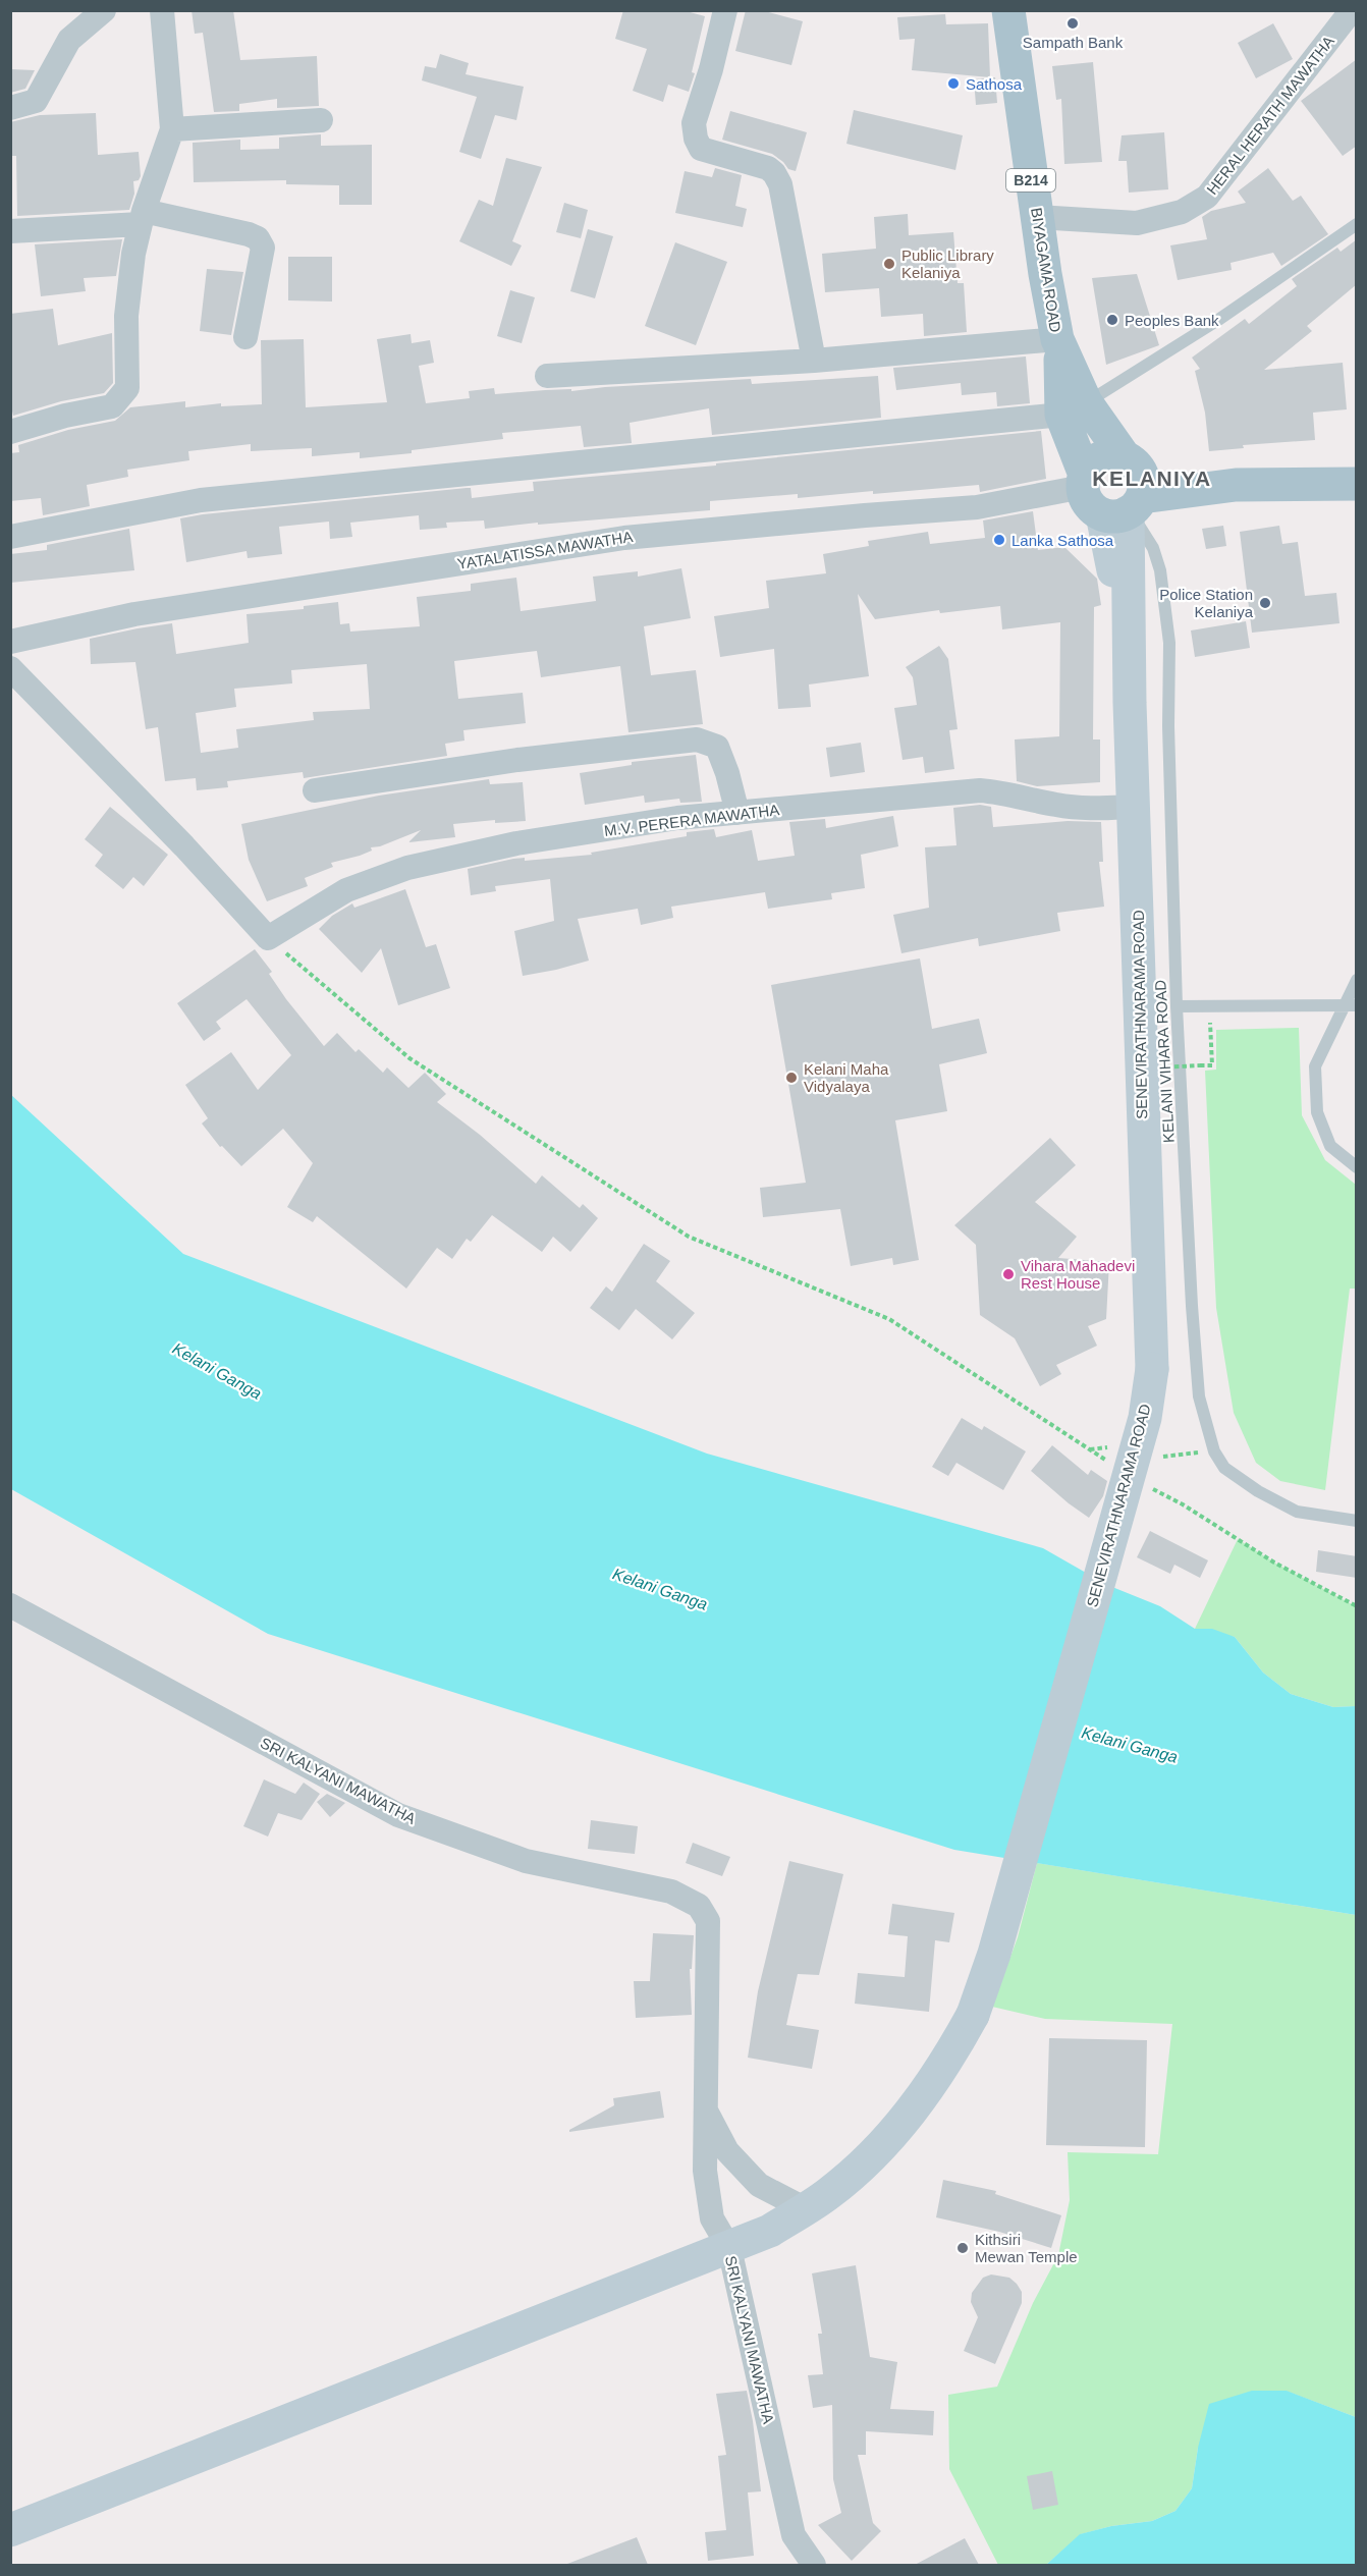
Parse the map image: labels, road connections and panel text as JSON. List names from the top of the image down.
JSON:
{
  "streets": {
    "main road": ["B214", "BIYAGAMA ROAD"],
    "street": [
      "HERAL HERATH MAWATHA",
      "YATALATISSA MAWATHA",
      "M.V. PERERA MAWATHA",
      "SENEVIRATHNARAMA ROAD",
      "SRI KALYANI MAWATHA"
    ],
    "lane": ["KELANI VIHARA ROAD"]
  },
  "crossings": [
    ["HERAL HERATH MAWATHA", "BIYAGAMA ROAD"],
    ["BIYAGAMA ROAD", "YATALATISSA MAWATHA"],
    ["BIYAGAMA ROAD", "SENEVIRATHNARAMA ROAD"],
    ["BIYAGAMA ROAD", "KELANI VIHARA ROAD"],
    ["YATALATISSA MAWATHA", "SENEVIRATHNARAMA ROAD"],
    ["YATALATISSA MAWATHA", "KELANI VIHARA ROAD"],
    ["M.V. PERERA MAWATHA", "SENEVIRATHNARAMA ROAD"],
    ["SENEVIRATHNARAMA ROAD", "KELANI VIHARA ROAD"],
    ["SENEVIRATHNARAMA ROAD", "SRI KALYANI MAWATHA"]
  ],
  "districts": ["KELANIYA"],
  "water": ["Kelani Ganga"],
  "places": [
    "Sampath Bank",
    "Sathosa",
    "Public Library Kelaniya",
    "Peoples Bank",
    "Lanka Sathosa",
    "Police Station Kelaniya",
    "Kelani Maha Vidyalaya",
    "Vihara Mahadevi Rest House",
    "Kithsiri Mewan Temple"
  ]
}
